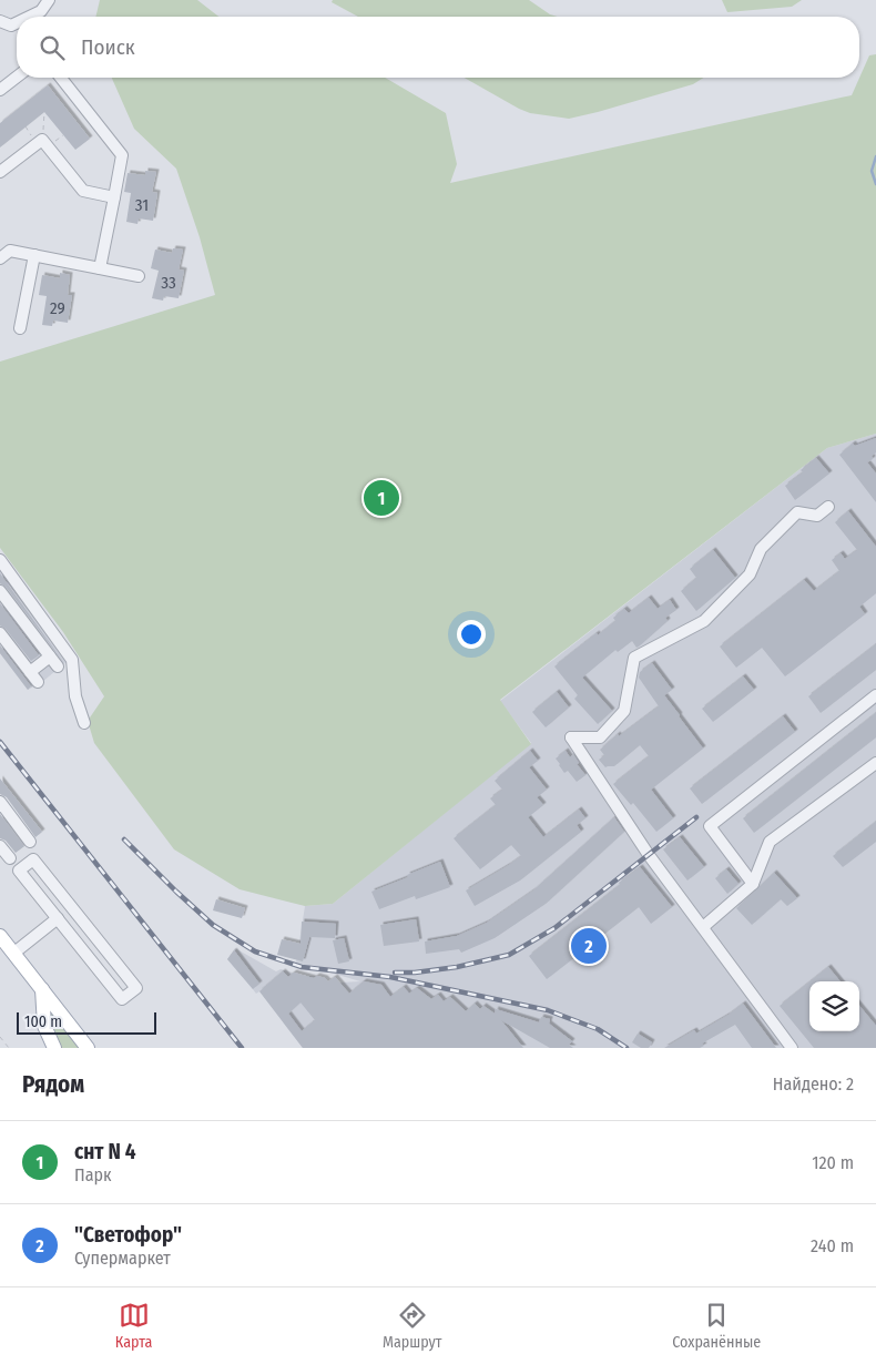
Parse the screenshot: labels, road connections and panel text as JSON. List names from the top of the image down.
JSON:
{
  "house_numbers": ["31", "33", "29"],
  "scale_bar": "100 m",
  "page": {
    "search": "Поиск",
    "pins": ["1", "2"],
    "scale": "100 m",
    "heading": ["Рядом", "Найдено: 2"],
    "list": [
      {
        "mark": "1",
        "name": "снт N 4",
        "note": "Парк",
        "value": "120 m"
      },
      {
        "mark": "2",
        "name": "\"Светофор\"",
        "note": "Супермаркет",
        "value": "240 m"
      }
    ],
    "nav": ["Карта", "Маршрут", "Сохранённые"]
  }
}
